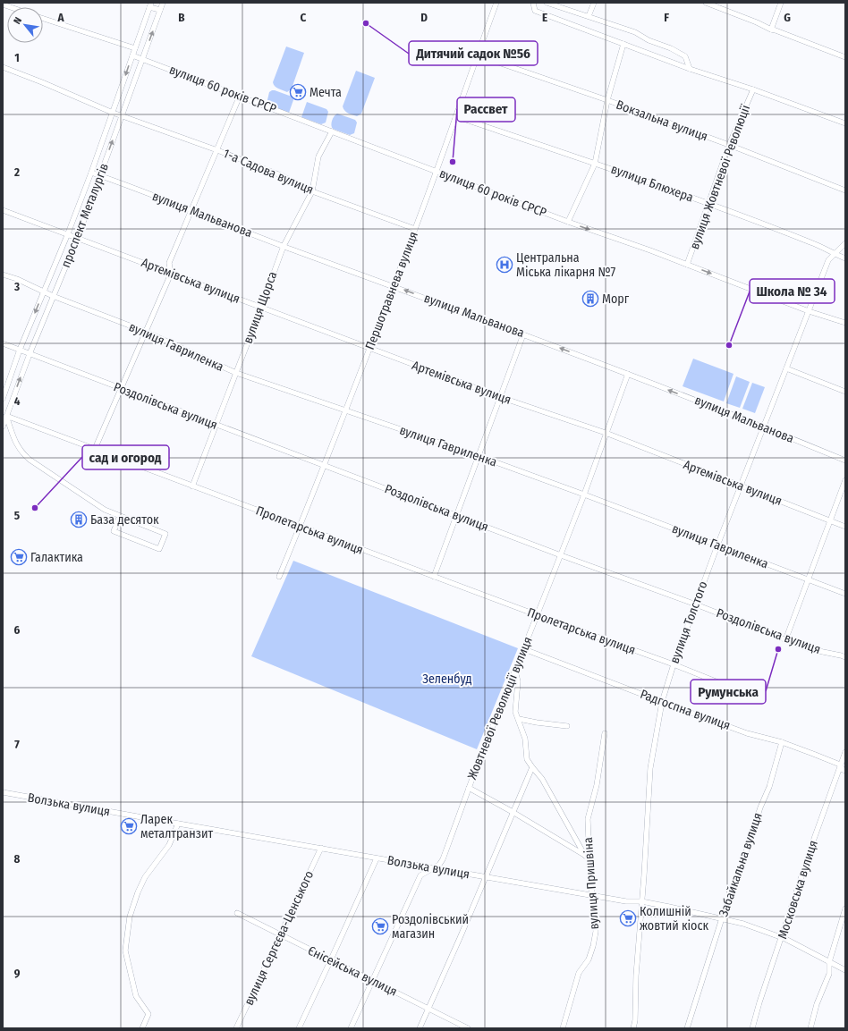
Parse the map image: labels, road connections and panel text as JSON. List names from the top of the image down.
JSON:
{
  "streets": {
    "street": [
      "вулиця 60 років СРСР",
      "Вокзальна вулиця",
      "1-а Садова вулиця",
      "вулиця Жовтневої Революції",
      "вулиця Блюхера",
      "вулиця Мальванова",
      "проспект Металургів",
      "Артемівська вулиця",
      "Першотравнева вулиця",
      "вулиця Щорса",
      "вулиця Гавриленка",
      "Роздолівська вулиця",
      "Пролетарська вулиця",
      "вулиця Толстого",
      "Жовтневої Революції вулиця",
      "Радгоспна вулиця",
      "Волзька вулиця",
      "Забайкальна вулиця",
      "вулиця Пришвіна",
      "Московська вулиця",
      "вулиця Сергєєва-Ценського",
      "Єнісейська вулиця"
    ]
  },
  "crossings": [
    ["вулиця 60 років СРСР", "вулиця Жовтневої Революції"],
    ["вулиця 60 років СРСР", "проспект Металургів"],
    ["вулиця 60 років СРСР", "Першотравнева вулиця"],
    ["вулиця 60 років СРСР", "вулиця Щорса"],
    ["вулиця 60 років СРСР", "вулиця Толстого"],
    ["Вокзальна вулиця", "вулиця Жовтневої Революції"],
    ["Вокзальна вулиця", "Першотравнева вулиця"],
    ["1-а Садова вулиця", "проспект Металургів"],
    ["1-а Садова вулиця", "Першотравнева вулиця"],
    ["1-а Садова вулиця", "вулиця Щорса"],
    ["вулиця Жовтневої Революції", "вулиця Блюхера"],
    ["вулиця Блюхера", "Першотравнева вулиця"],
    ["вулиця Блюхера", "вулиця Толстого"],
    ["вулиця Мальванова", "проспект Металургів"],
    ["вулиця Мальванова", "Першотравнева вулиця"],
    ["вулиця Мальванова", "вулиця Щорса"],
    ["вулиця Мальванова", "вулиця Толстого"],
    ["вулиця Мальванова", "Жовтневої Революції вулиця"],
    ["проспект Металургів", "Артемівська вулиця"],
    ["проспект Металургів", "вулиця Гавриленка"],
    ["проспект Металургів", "Роздолівська вулиця"],
    ["проспект Металургів", "Пролетарська вулиця"],
    ["Артемівська вулиця", "Першотравнева вулиця"],
    ["Артемівська вулиця", "вулиця Щорса"],
    ["Артемівська вулиця", "вулиця Толстого"],
    ["Артемівська вулиця", "Жовтневої Революції вулиця"],
    ["Першотравнева вулиця", "вулиця Гавриленка"],
    ["Першотравнева вулиця", "Роздолівська вулиця"],
    ["Першотравнева вулиця", "Пролетарська вулиця"],
    ["вулиця Щорса", "вулиця Гавриленка"],
    ["вулиця Щорса", "Роздолівська вулиця"],
    ["вулиця Щорса", "Пролетарська вулиця"],
    ["вулиця Гавриленка", "вулиця Толстого"],
    ["вулиця Гавриленка", "Жовтневої Революції вулиця"],
    ["Роздолівська вулиця", "вулиця Толстого"],
    ["Роздолівська вулиця", "Жовтневої Революції вулиця"],
    ["Пролетарська вулиця", "вулиця Толстого"],
    ["Пролетарська вулиця", "Жовтневої Революції вулиця"],
    ["вулиця Толстого", "Радгоспна вулиця"],
    ["вулиця Толстого", "Волзька вулиця"],
    ["Жовтневої Революції вулиця", "Радгоспна вулиця"],
    ["Жовтневої Революції вулиця", "Волзька вулиця"],
    ["Жовтневої Революції вулиця", "Єнісейська вулиця"],
    ["Радгоспна вулиця", "Забайкальна вулиця"],
    ["Радгоспна вулиця", "Московська вулиця"],
    ["Волзька вулиця", "Забайкальна вулиця"],
    ["Волзька вулиця", "вулиця Пришвіна"],
    ["Волзька вулиця", "Московська вулиця"],
    ["Волзька вулиця", "вулиця Сергєєва-Ценського"],
    ["вулиця Сергєєва-Ценського", "Єнісейська вулиця"]
  ],
  "one_way": ["вулиця Мальванова"],
  "parks": ["Зеленбуд"],
  "places": {
    "other": [
      "Дитячий садок №56",
      "Рассвет",
      "Школа № 34",
      "сад и огород",
      "Румунська"
    ],
    "supermarket": [
      "Мечта",
      "Галактика",
      "Ларек металтранзит",
      "Колишній жовтий кіоск",
      "Роздолівський магазин"
    ],
    "hospital": ["Центральна Міська лікарня №7"],
    "building": ["Морг", "База десяток"]
  },
  "north": "top left",
  "grid": {
    "columns": [
      "A",
      "B",
      "C",
      "D",
      "E",
      "F",
      "G"
    ],
    "rows": [
      "1",
      "2",
      "3",
      "4",
      "5",
      "6",
      "7",
      "8",
      "9"
    ]
  }
}
